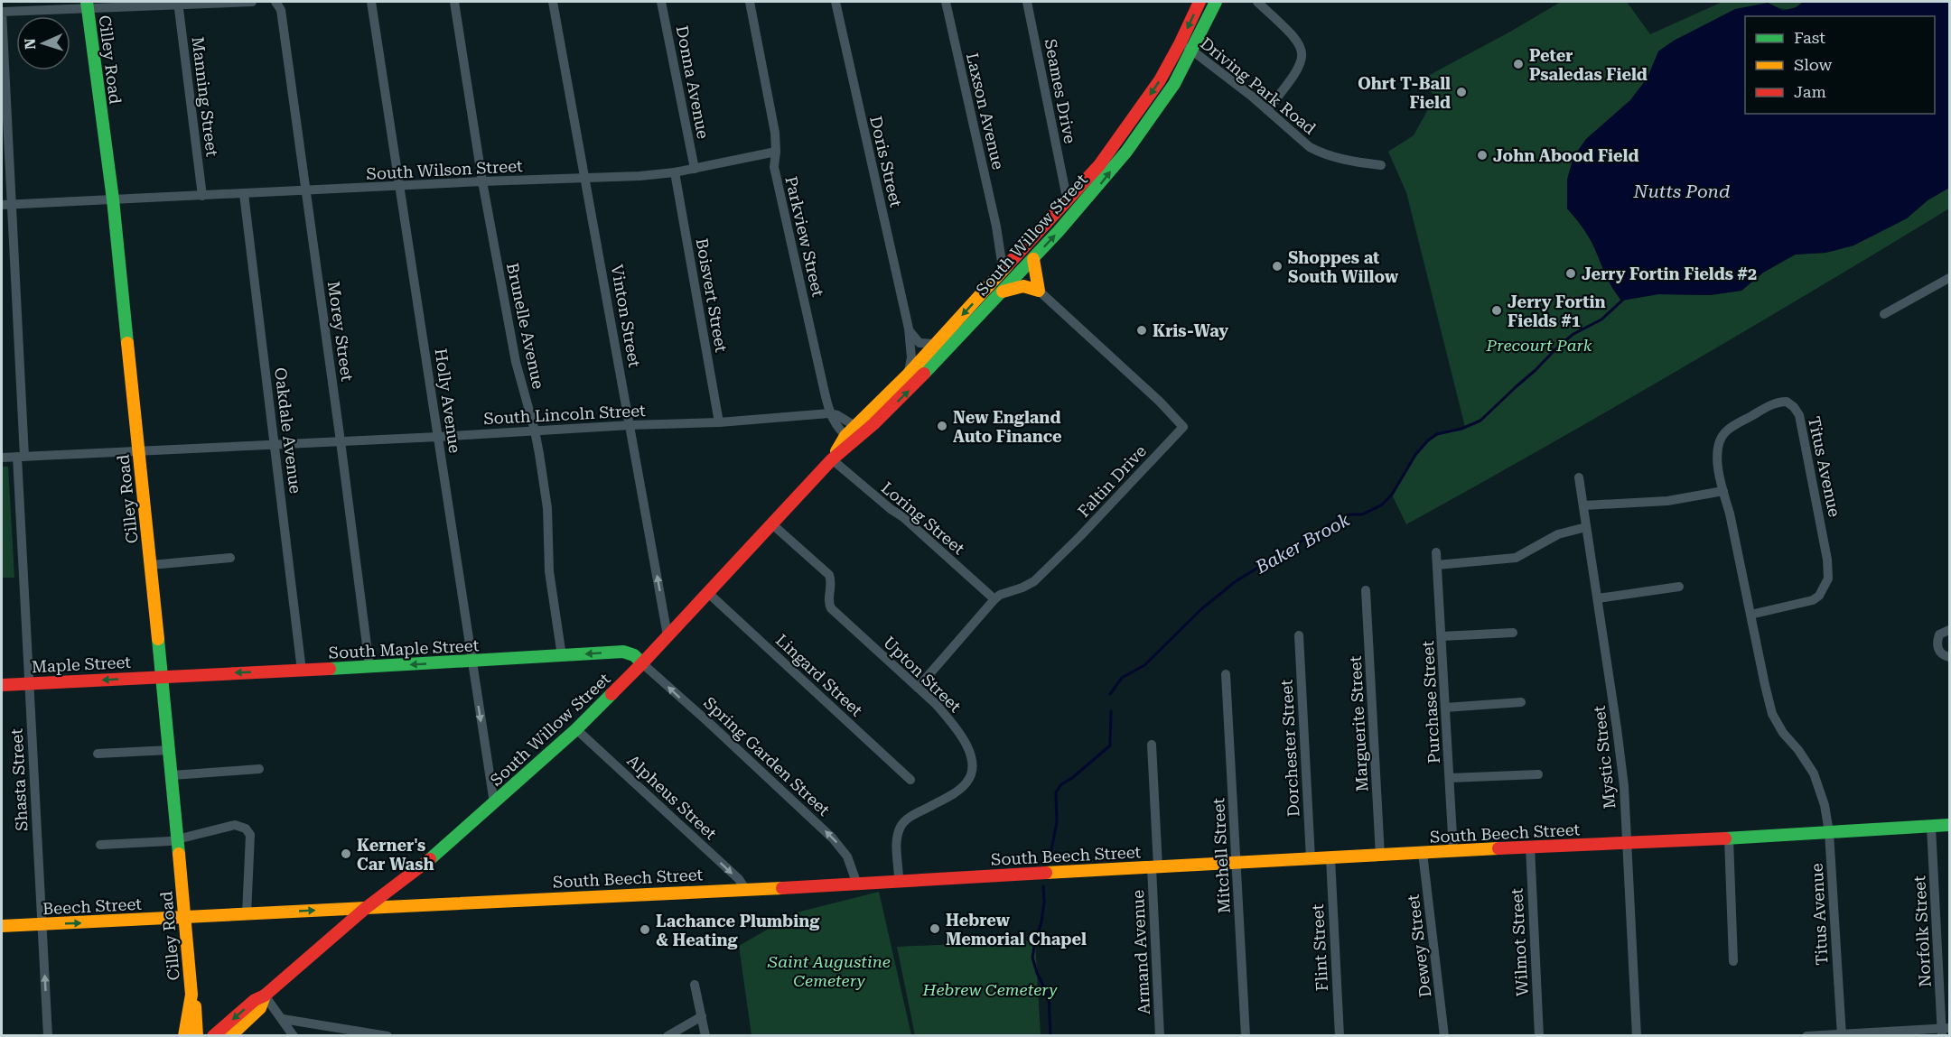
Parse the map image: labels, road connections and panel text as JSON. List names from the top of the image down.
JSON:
{
  "streets": {
    "main road": [
      "Cilley Road",
      "South Willow Street",
      "South Maple Street",
      "Maple Street",
      "South Beech Street",
      "Beech Street"
    ],
    "street": [
      "Donna Avenue",
      "Driving Park Road",
      "Seames Drive",
      "Manning Street",
      "Laxson Avenue",
      "Doris Street",
      "South Wilson Street",
      "Parkview Street",
      "Boisvert Street",
      "Vinton Street",
      "Brunelle Avenue",
      "Morey Street",
      "Holly Avenue",
      "South Lincoln Street",
      "Oakdale Avenue",
      "Titus Avenue",
      "Faltin Drive",
      "Loring Street",
      "Upton Street",
      "Lingard Street",
      "Purchase Street",
      "Marguerite Street",
      "Dorchester Street",
      "Spring Garden Street",
      "Mystic Street",
      "Shasta Street",
      "Alpheus Street",
      "Mitchell Street",
      "Norfolk Street",
      "Wilmot Street",
      "Dewey Street",
      "Flint Street",
      "Armand Avenue"
    ]
  },
  "crossings": [
    ["Cilley Road", "South Wilson Street"],
    ["Cilley Road", "South Lincoln Street"],
    ["Cilley Road", "South Maple Street"],
    ["Cilley Road", "Maple Street"],
    ["Cilley Road", "South Beech Street"],
    ["Cilley Road", "Beech Street"],
    ["Donna Avenue", "South Wilson Street"],
    ["Driving Park Road", "South Willow Street"],
    ["Seames Drive", "South Willow Street"],
    ["Manning Street", "South Wilson Street"],
    ["Laxson Avenue", "South Willow Street"],
    ["Doris Street", "South Willow Street"],
    ["South Wilson Street", "Parkview Street"],
    ["South Wilson Street", "Boisvert Street"],
    ["South Wilson Street", "Vinton Street"],
    ["South Wilson Street", "Brunelle Avenue"],
    ["South Wilson Street", "Morey Street"],
    ["South Wilson Street", "Holly Avenue"],
    ["South Wilson Street", "Oakdale Avenue"],
    ["South Wilson Street", "Shasta Street"],
    ["South Willow Street", "Vinton Street"],
    ["South Willow Street", "Holly Avenue"],
    ["South Willow Street", "Loring Street"],
    ["South Willow Street", "South Maple Street"],
    ["South Willow Street", "Upton Street"],
    ["South Willow Street", "Lingard Street"],
    ["South Willow Street", "Spring Garden Street"],
    ["South Willow Street", "Alpheus Street"],
    ["South Willow Street", "South Beech Street"],
    ["Parkview Street", "South Lincoln Street"],
    ["Boisvert Street", "South Lincoln Street"],
    ["Vinton Street", "South Lincoln Street"],
    ["Brunelle Avenue", "South Lincoln Street"],
    ["Brunelle Avenue", "South Maple Street"],
    ["Morey Street", "South Lincoln Street"],
    ["Morey Street", "South Maple Street"],
    ["Holly Avenue", "South Lincoln Street"],
    ["Holly Avenue", "South Maple Street"],
    ["South Lincoln Street", "Oakdale Avenue"],
    ["South Lincoln Street", "Shasta Street"],
    ["Oakdale Avenue", "South Maple Street"],
    ["Titus Avenue", "South Beech Street"],
    ["Faltin Drive", "Loring Street"],
    ["Faltin Drive", "Upton Street"],
    ["South Maple Street", "Maple Street"],
    ["South Maple Street", "Spring Garden Street"],
    ["Maple Street", "Shasta Street"],
    ["Upton Street", "South Beech Street"],
    ["Purchase Street", "South Beech Street"],
    ["Marguerite Street", "South Beech Street"],
    ["Dorchester Street", "South Beech Street"],
    ["Spring Garden Street", "South Beech Street"],
    ["Mystic Street", "South Beech Street"],
    ["Shasta Street", "Beech Street"],
    ["Alpheus Street", "South Beech Street"],
    ["South Beech Street", "Mitchell Street"],
    ["South Beech Street", "Beech Street"],
    ["South Beech Street", "Norfolk Street"],
    ["South Beech Street", "Wilmot Street"],
    ["South Beech Street", "Dewey Street"],
    ["South Beech Street", "Flint Street"],
    ["South Beech Street", "Armand Avenue"]
  ],
  "one_way": [
    "South Maple Street",
    "Maple Street",
    "Spring Garden Street",
    "Alpheus Street",
    "Beech Street"
  ],
  "water": ["Nutts Pond", "Baker Brook"],
  "parks": ["Precourt Park", "Saint Augustine Cemetery", "Hebrew Cemetery"],
  "places": [
    "Peter Psaledas Field",
    "Ohrt T-Ball Field",
    "John Abood Field",
    "Shoppes at South Willow",
    "Jerry Fortin Fields #2",
    "Jerry Fortin Fields #1",
    "Kris-Way",
    "New England Auto Finance",
    "Kerner's Car Wash",
    "Hebrew Memorial Chapel",
    "Lachance Plumbing & Heating"
  ],
  "legend": ["Fast", "Slow", "Jam"],
  "north": "left"
}
